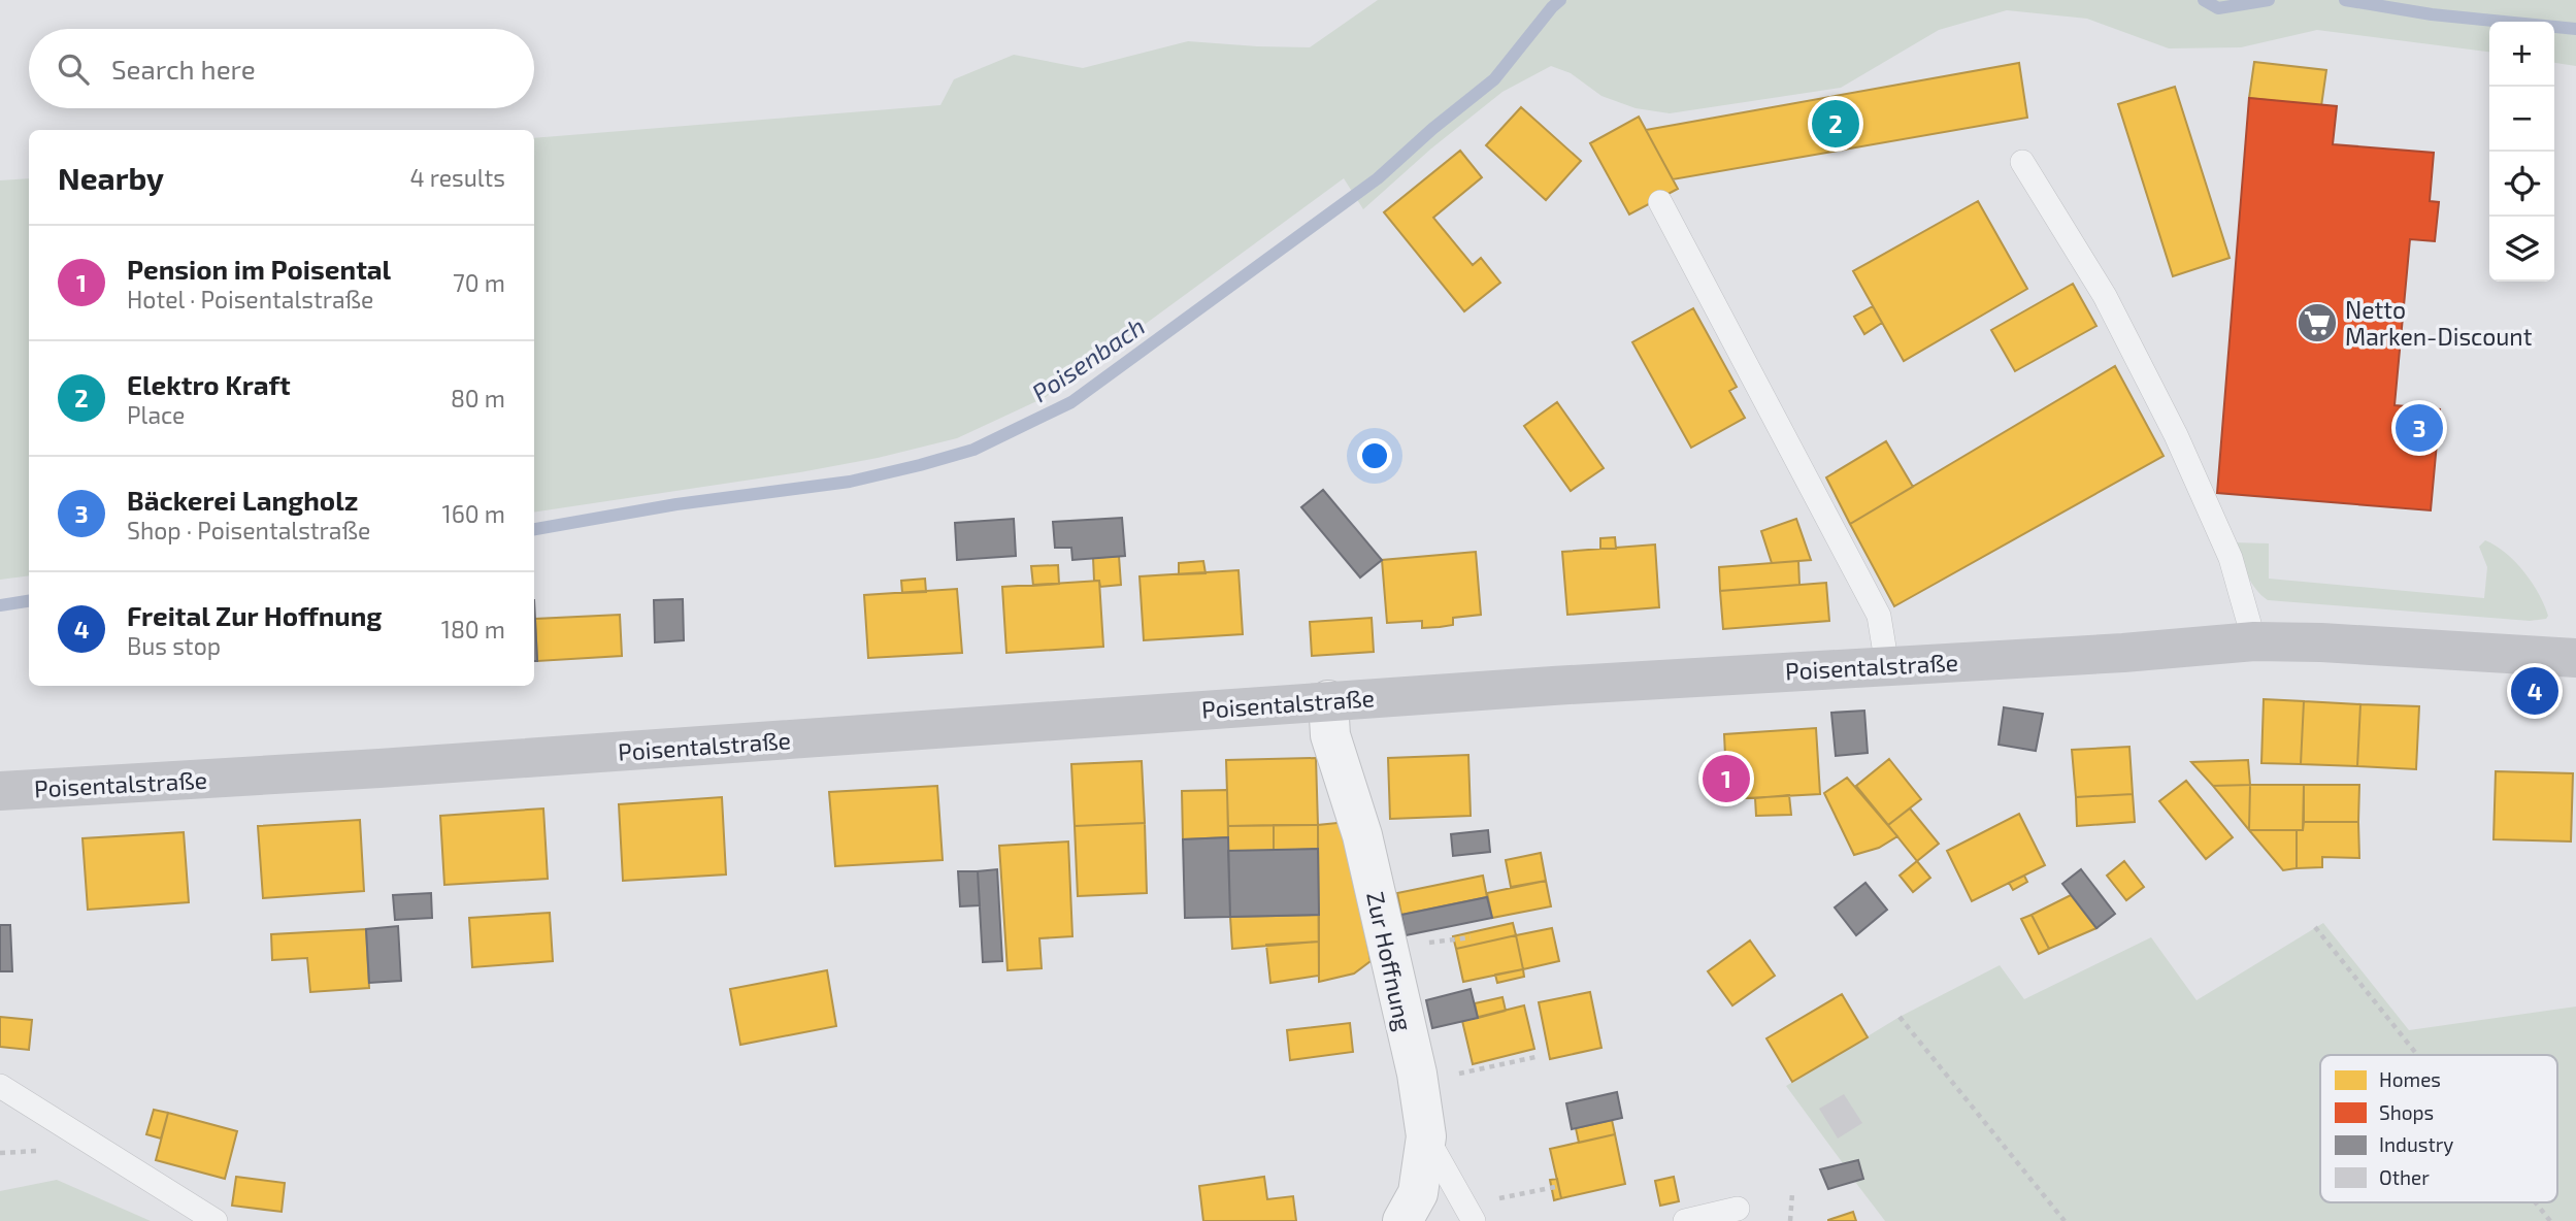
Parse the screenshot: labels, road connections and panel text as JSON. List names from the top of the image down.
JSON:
{
  "streets": {
    "main road": ["Poisentalstraße"],
    "street": ["Zur Hoffnung"]
  },
  "crossings": [
    ["Poisentalstraße", "Zur Hoffnung"]
  ],
  "water": ["Poisenbach"],
  "places": {
    "supermarket": ["Netto Marken-Discount"]
  },
  "legend": [
    "Homes",
    "Shops",
    "Industry",
    "Other"
  ],
  "page": {
    "map_buttons": ["+", "−"],
    "search": "Search here",
    "pins": [
      "2",
      "3",
      "4",
      "1"
    ],
    "heading": ["Nearby", "4 results"],
    "list": [
      {
        "mark": "1",
        "name": "Pension im Poisental",
        "note": "Hotel · Poisentalstraße",
        "value": "70 m"
      },
      {
        "mark": "2",
        "name": "Elektro Kraft",
        "note": "Place",
        "value": "80 m"
      },
      {
        "mark": "3",
        "name": "Bäckerei Langholz",
        "note": "Shop · Poisentalstraße",
        "value": "160 m"
      },
      {
        "mark": "4",
        "name": "Freital Zur Hoffnung",
        "note": "Bus stop",
        "value": "180 m"
      }
    ]
  }
}
